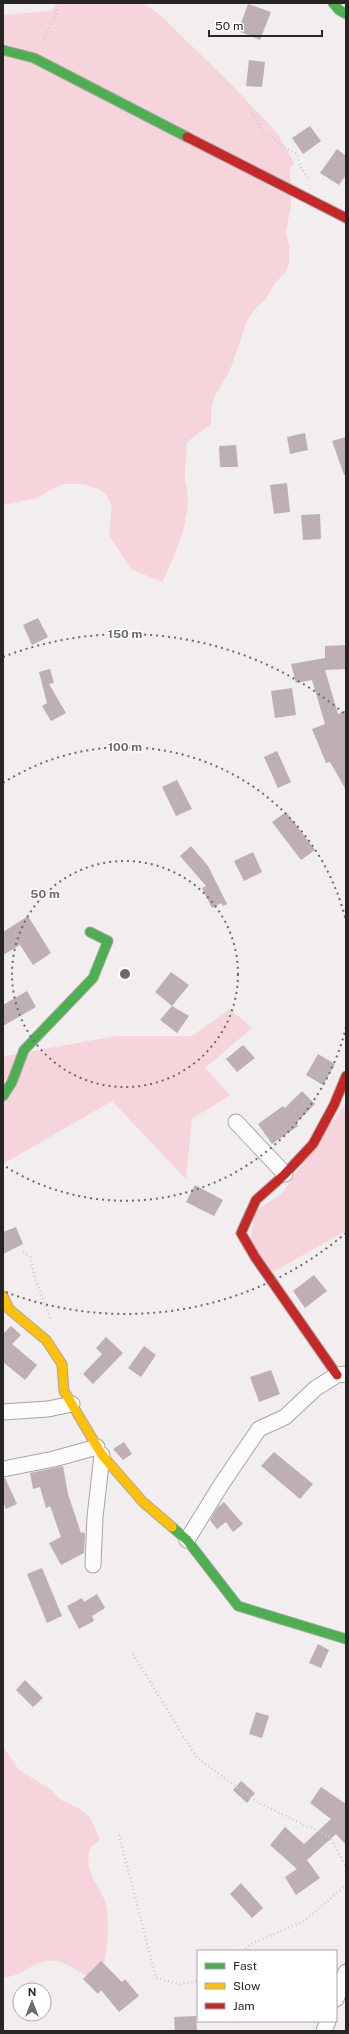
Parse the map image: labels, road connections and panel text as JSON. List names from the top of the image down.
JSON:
{
  "legend": ["Fast", "Slow", "Jam"],
  "scale_bar": "50 m",
  "north": "top",
  "rings": ["150 m", "100 m", "50 m"]
}
